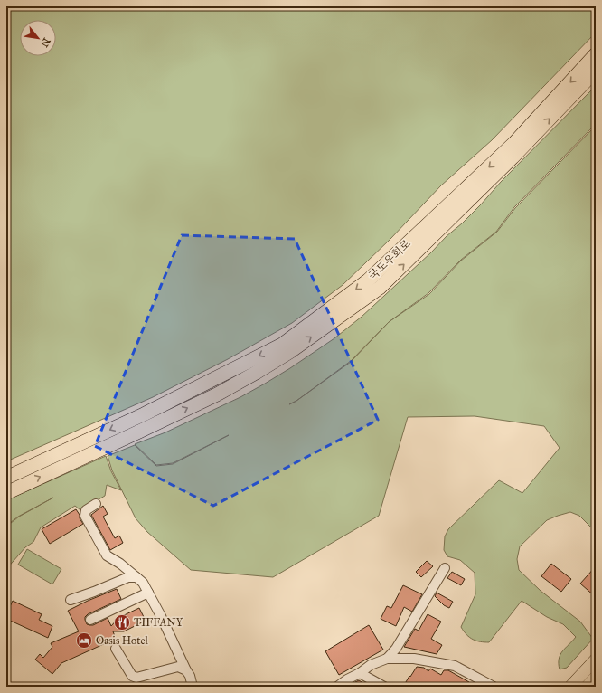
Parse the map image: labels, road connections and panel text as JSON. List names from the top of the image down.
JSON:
{
  "streets": {
    "highway": ["국도우회로"]
  },
  "places": {
    "restaurant": ["TIFFANY"],
    "hotel": ["Oasis Hotel"]
  },
  "north": "bottom right"
}
